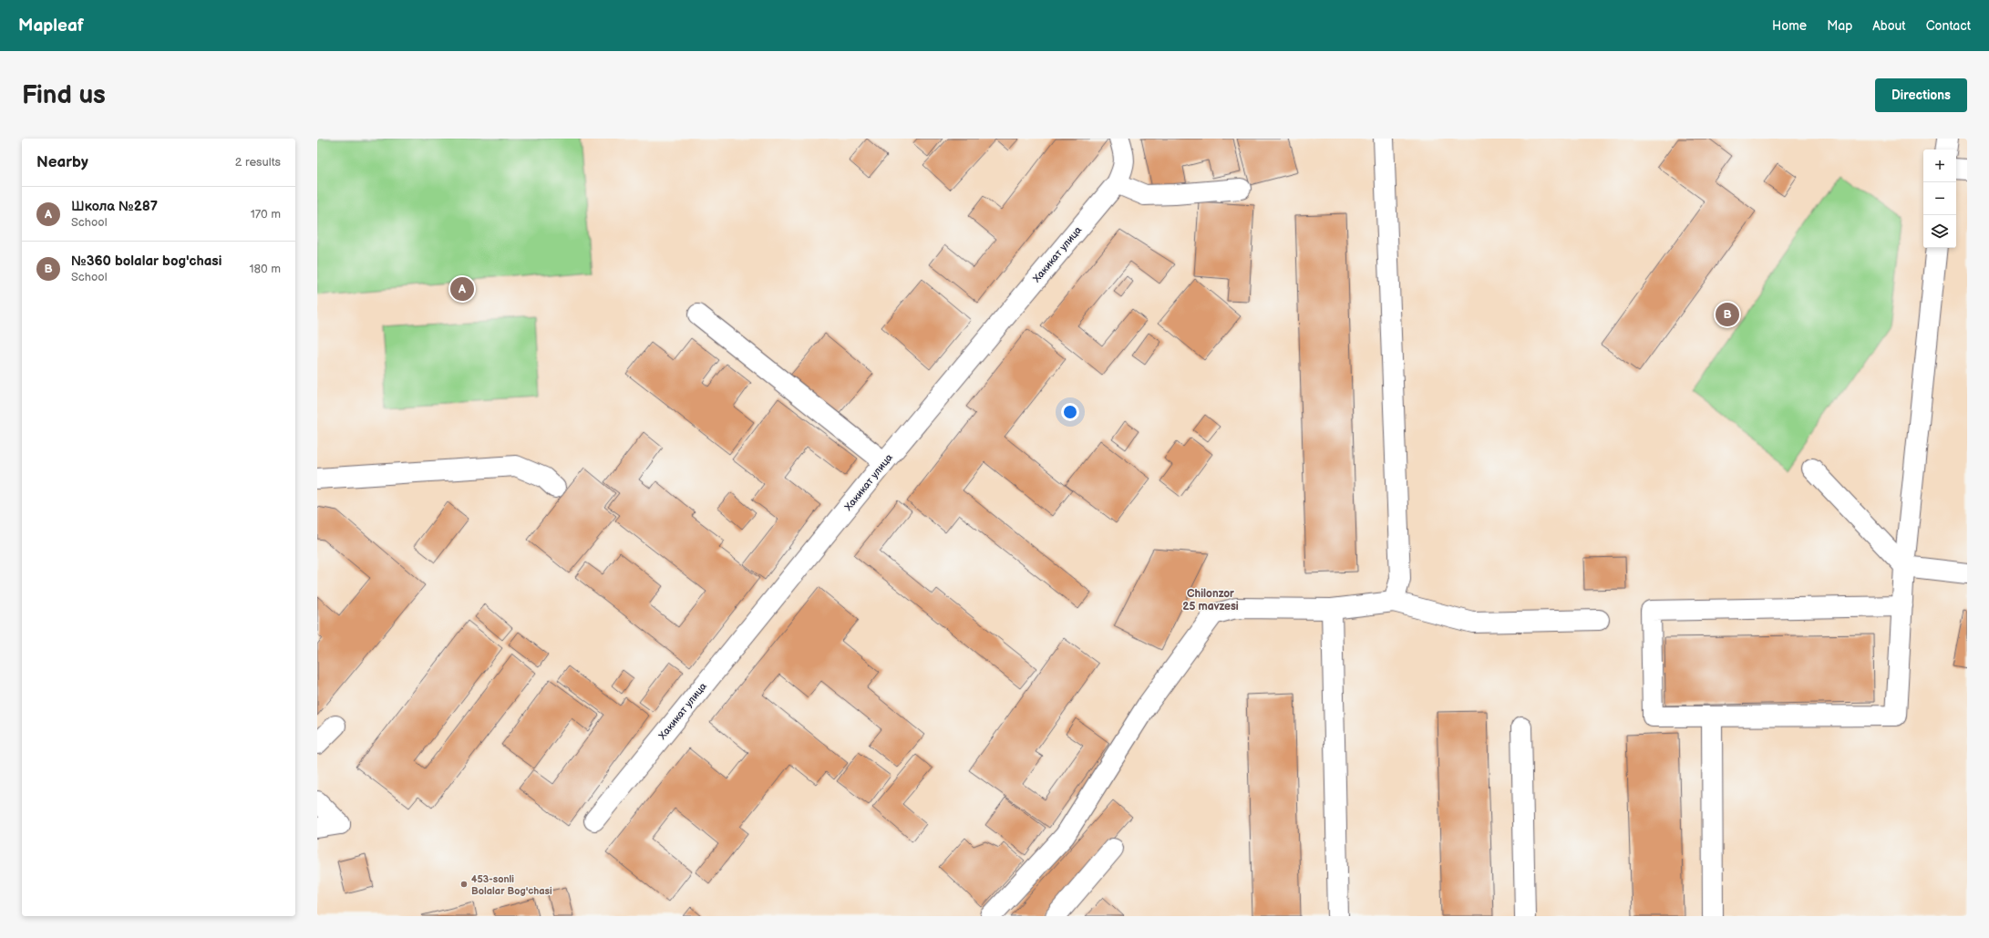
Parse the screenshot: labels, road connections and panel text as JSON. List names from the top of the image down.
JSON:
{
  "streets": {
    "street": ["Хакикат улица"]
  },
  "districts": ["Chilonzor 25 mavzesi"],
  "places": ["453-sonli Bolalar Bog'chasi"],
  "page": {
    "header": "Mapleaf",
    "nav": [
      "Home",
      "Map",
      "About",
      "Contact"
    ],
    "buttons": "Directions",
    "title": "Find us",
    "heading": ["Nearby", "2 results"],
    "map_buttons": ["+", "−"],
    "list": [
      {
        "mark": "A",
        "name": "Школа №287",
        "note": "School",
        "value": "170 m"
      },
      {
        "mark": "B",
        "name": "№360 bolalar bog'chasi",
        "note": "School",
        "value": "180 m"
      }
    ],
    "pins": ["A", "B"]
  }
}
